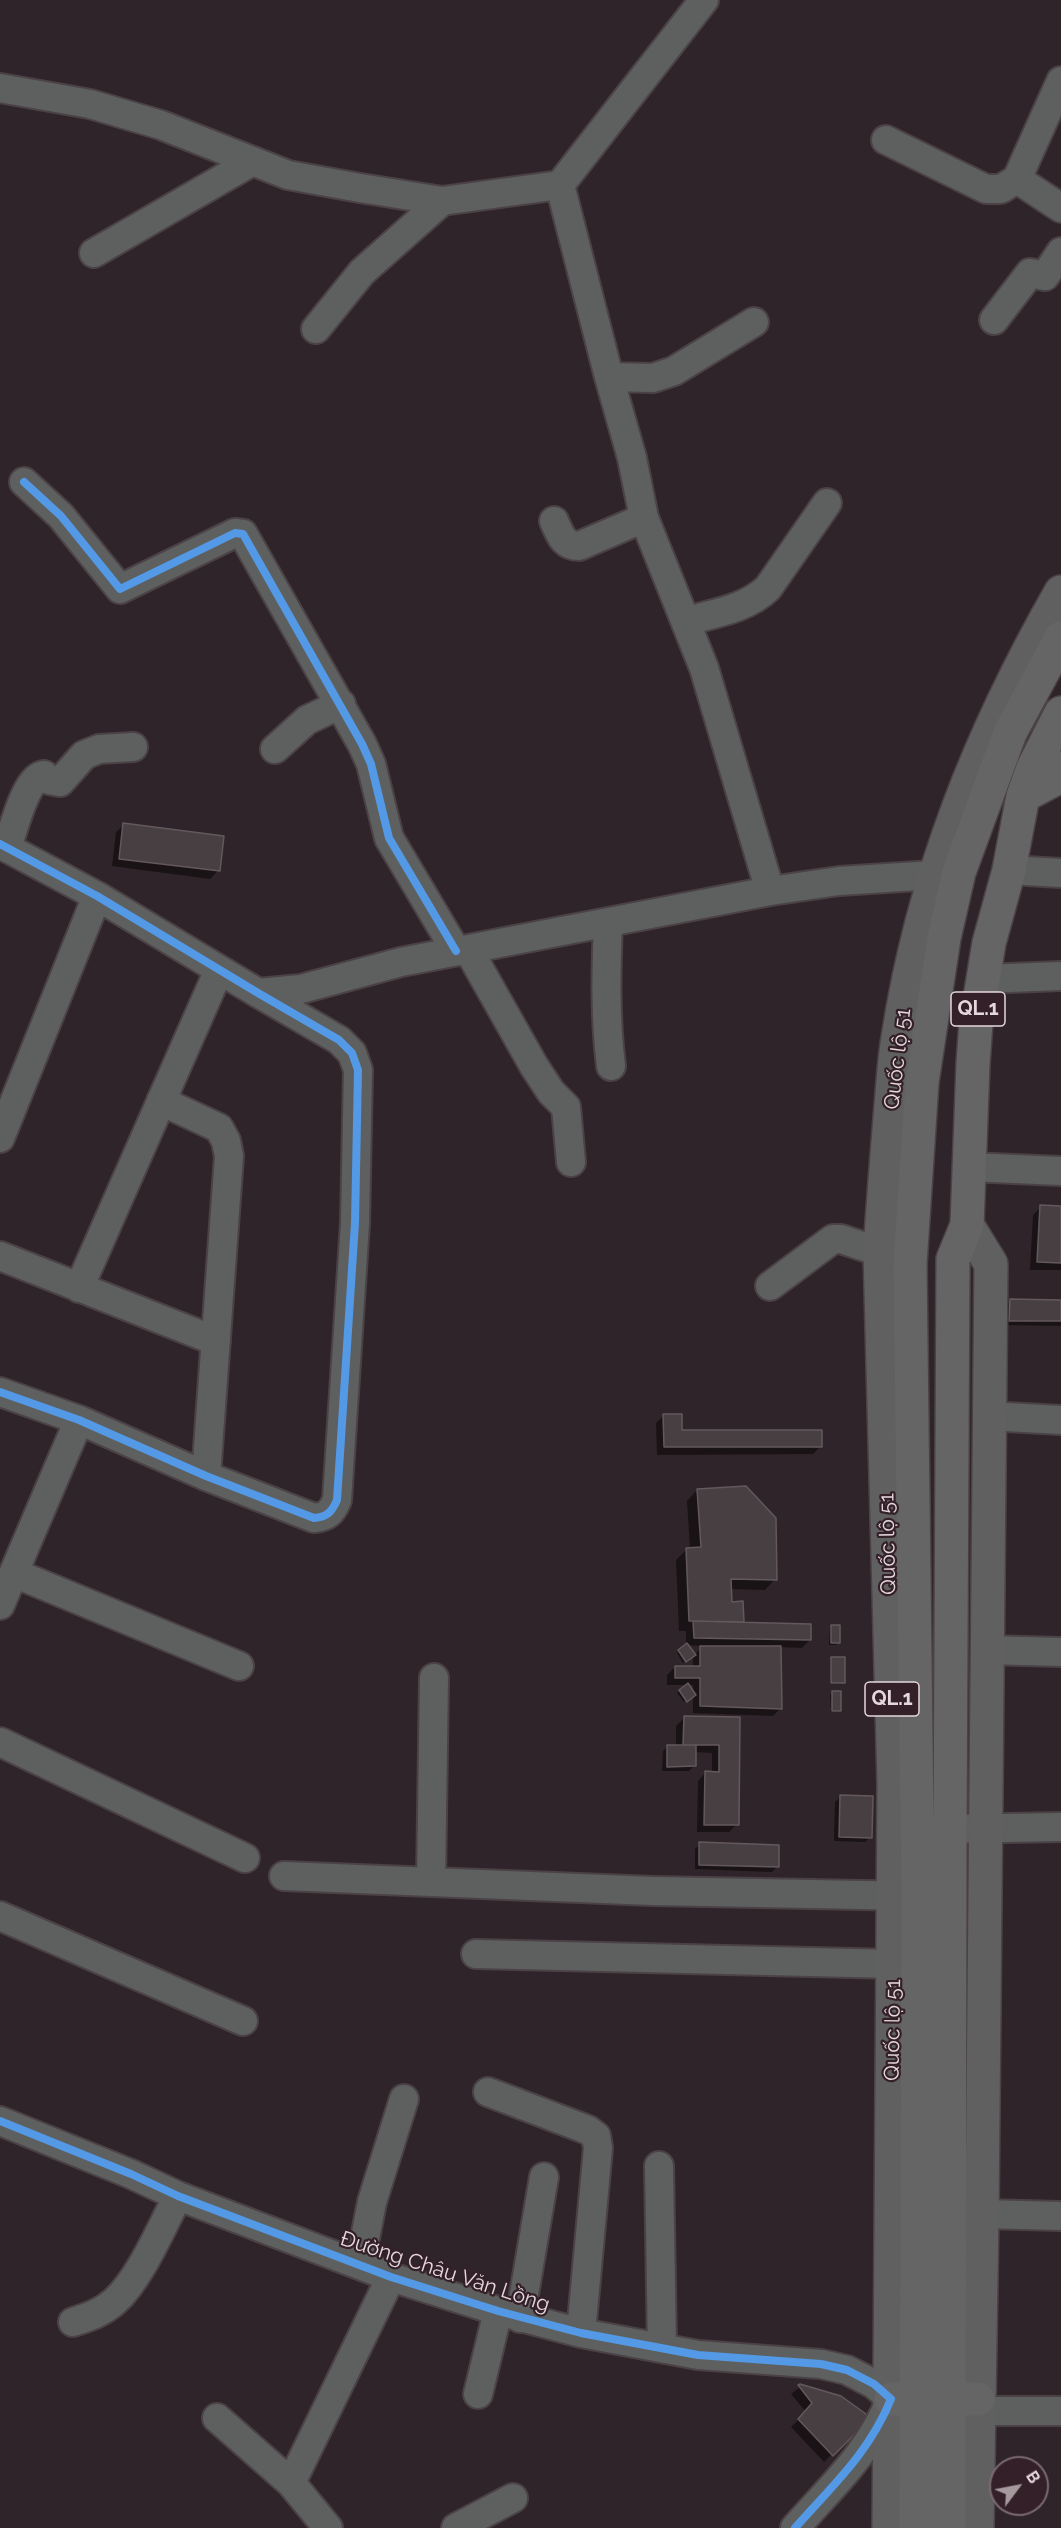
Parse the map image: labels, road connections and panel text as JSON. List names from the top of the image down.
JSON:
{
  "streets": {
    "highway": ["QL.1", "Quốc lộ 51"],
    "street": ["Đường Châu Văn Lồng"]
  },
  "crossings": [
    ["QL.1", "Quốc lộ 51"],
    ["Quốc lộ 51", "Đường Châu Văn Lồng"]
  ],
  "north": "top right"
}
